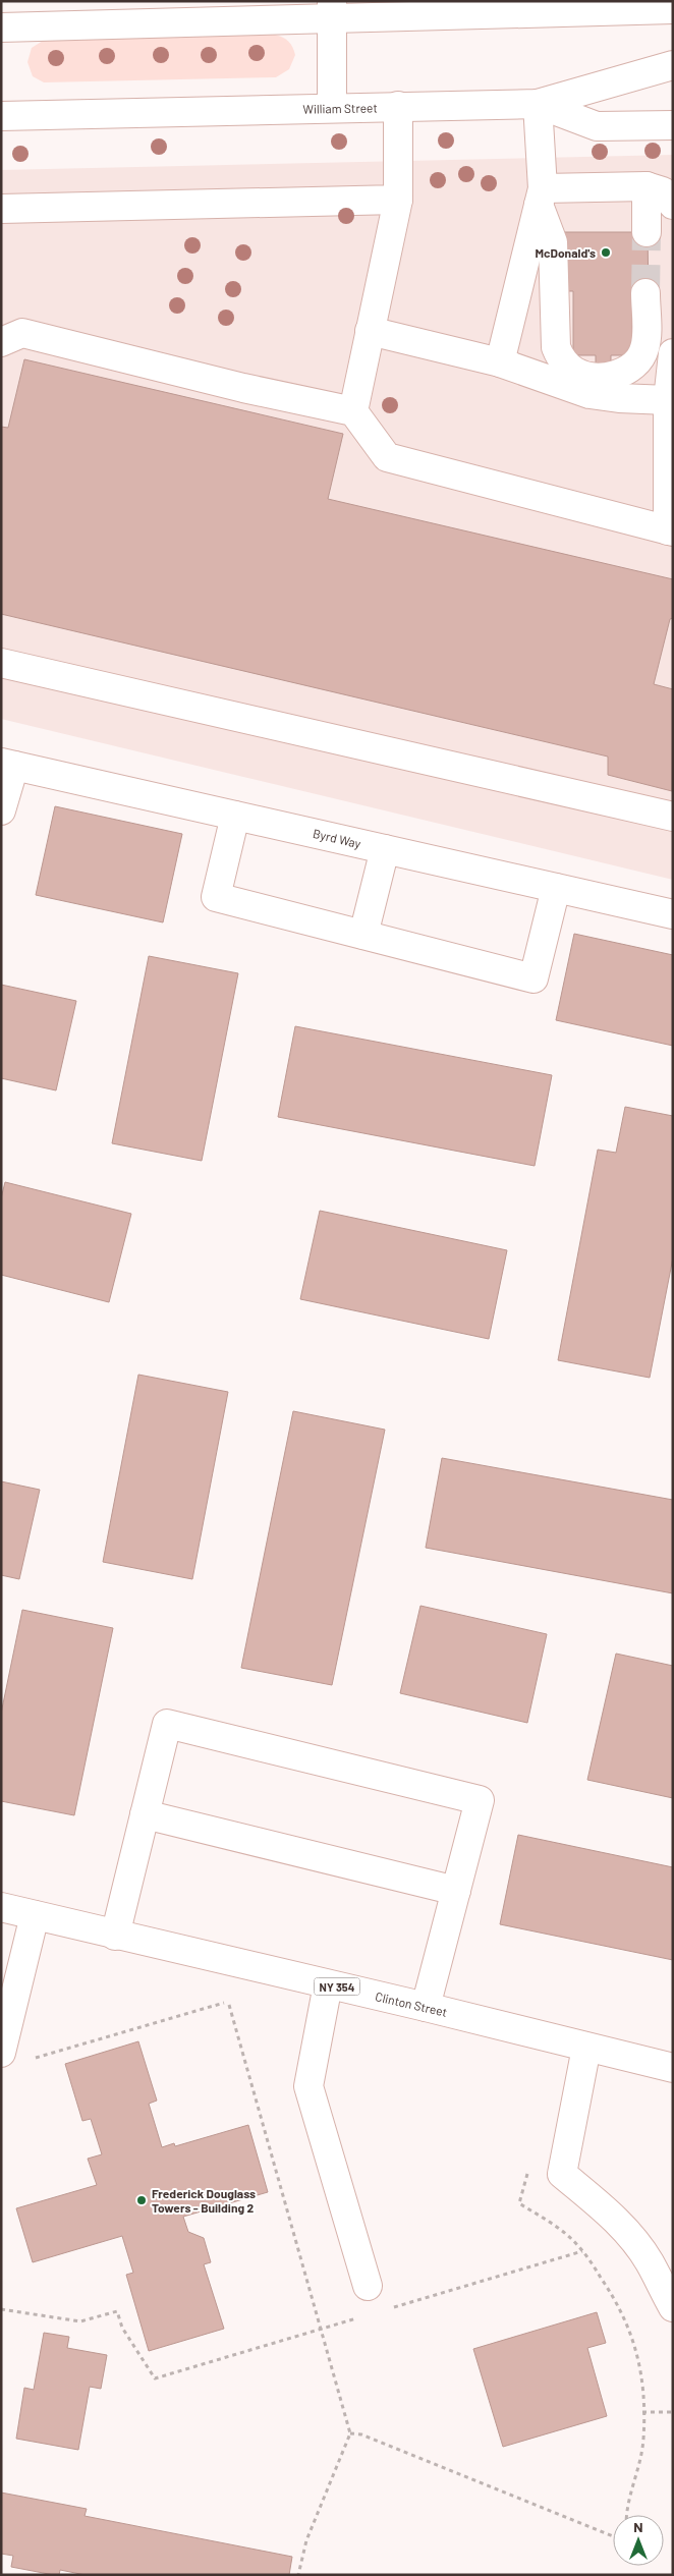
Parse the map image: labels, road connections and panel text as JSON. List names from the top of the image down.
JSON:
{
  "streets": {
    "main road": [
      "William Street",
      "Byrd Way",
      "NY 354",
      "Clinton Street"
    ]
  },
  "places": ["McDonald's", "Frederick Douglass Towers - Building 2"],
  "north": "top"
}
